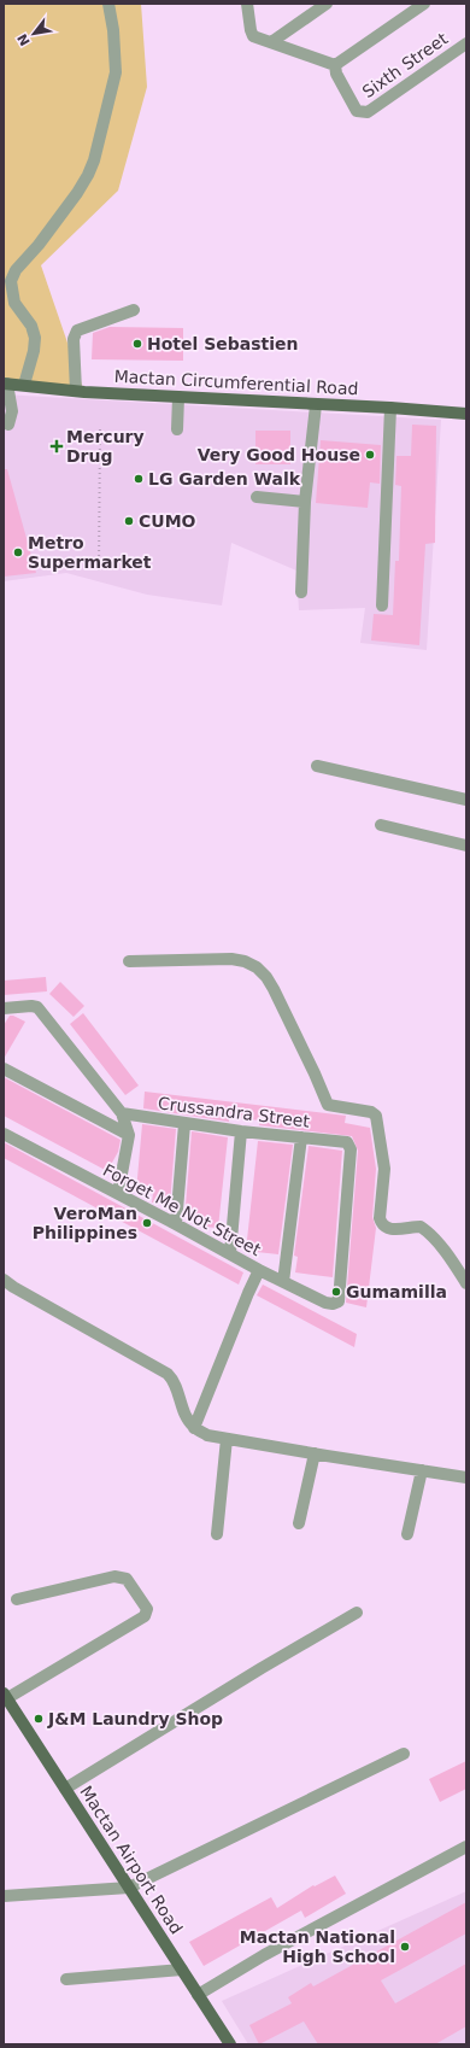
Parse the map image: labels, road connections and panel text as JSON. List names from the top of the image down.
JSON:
{
  "streets": {
    "main road": ["Mactan Circumferential Road", "Mactan Airport Road"],
    "street": ["Sixth Street", "Crussandra Street", "Forget Me Not Street"]
  },
  "crossings": [
    ["Crussandra Street", "Forget Me Not Street"]
  ],
  "places": {
    "other": [
      "Hotel Sebastien",
      "Very Good House",
      "LG Garden Walk",
      "CUMO",
      "Metro Supermarket",
      "VeroMan Philippines",
      "Gumamilla",
      "J&M Laundry Shop",
      "Mactan National High School"
    ],
    "health": ["Mercury Drug"]
  },
  "north": "bottom left"
}
